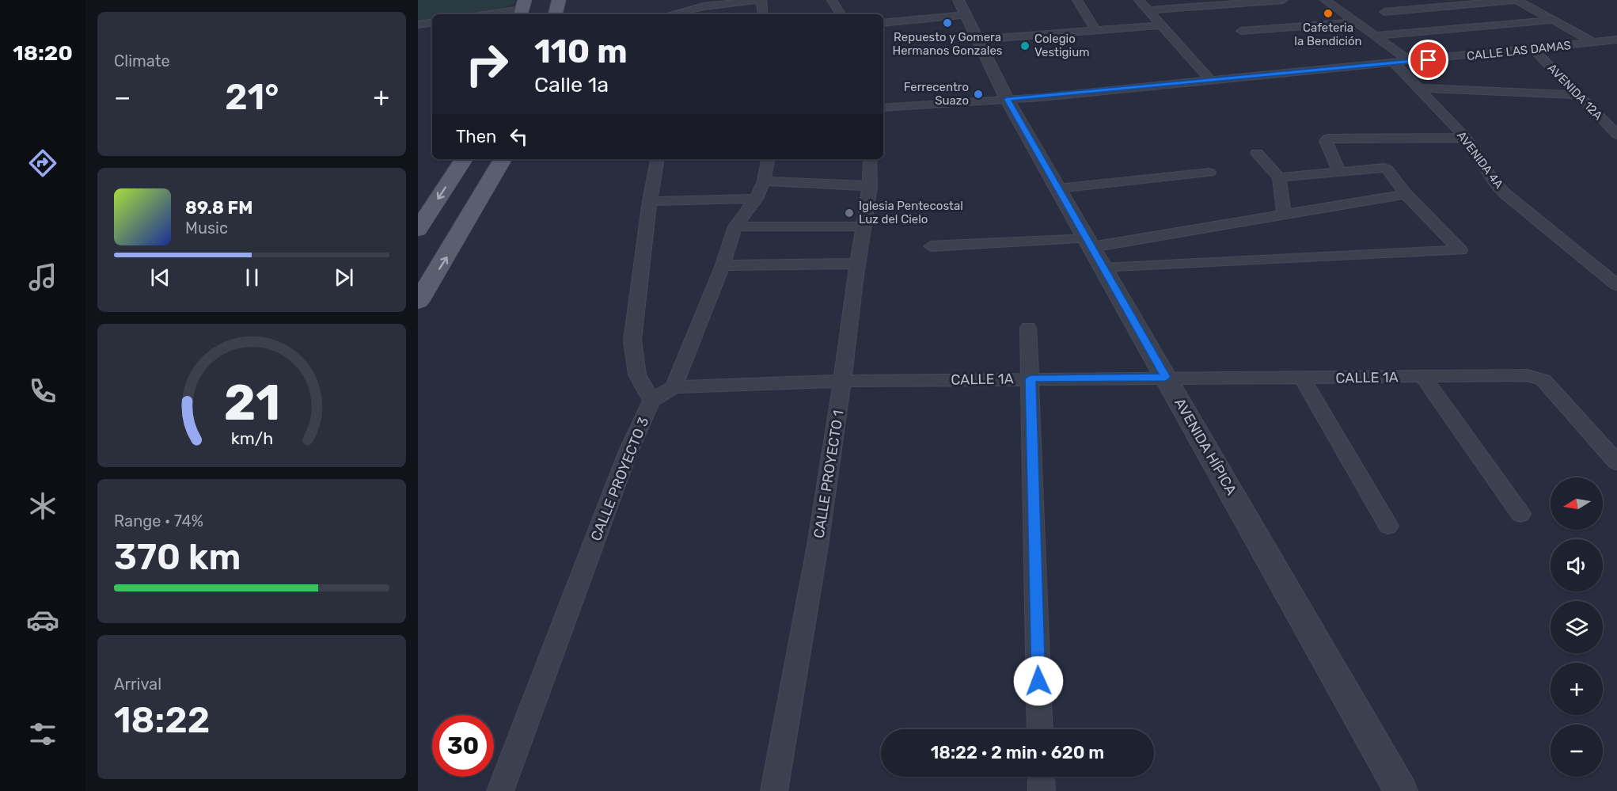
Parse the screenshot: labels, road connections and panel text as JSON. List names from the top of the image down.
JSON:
{
  "streets": {
    "street": [
      "CALLE LAS DAMAS",
      "AVENIDA 12A",
      "AVENIDA 4A",
      "CALLE 1A",
      "AVENIDA HÍPICA",
      "CALLE PROYECTO 1",
      "CALLE PROYECTO 3"
    ]
  },
  "crossings": [
    ["CALLE LAS DAMAS", "AVENIDA 12A"],
    ["CALLE LAS DAMAS", "AVENIDA 4A"],
    ["CALLE LAS DAMAS", "AVENIDA HÍPICA"],
    ["CALLE 1A", "AVENIDA HÍPICA"],
    ["CALLE 1A", "CALLE PROYECTO 1"],
    ["CALLE 1A", "CALLE PROYECTO 3"]
  ],
  "places": [
    "Cafeteria la Bendición",
    "Repuesto y Gomera Hermanos Gonzales",
    "Colegio Vestigium",
    "Ferrecentro Suazo",
    "Iglesia Pentecostal Luz del Cielo"
  ],
  "north": "left",
  "page": {
    "tabs": "18:20",
    "tile": [
      "Climate",
      ["Range · 74%", "370 km"],
      ["Arrival", "18:22"]
    ],
    "turn": ["110 m", "Calle 1a"],
    "heat": ["−", "21°", "+"],
    "then": "Then",
    "song": ["89.8 FM", "Music"],
    "map_buttons": ["+", "−"],
    "limit": "30",
    "trip": "18:22 · 2 min · 620 m",
    "gauge": ["21", "km/h"]
  }
}
